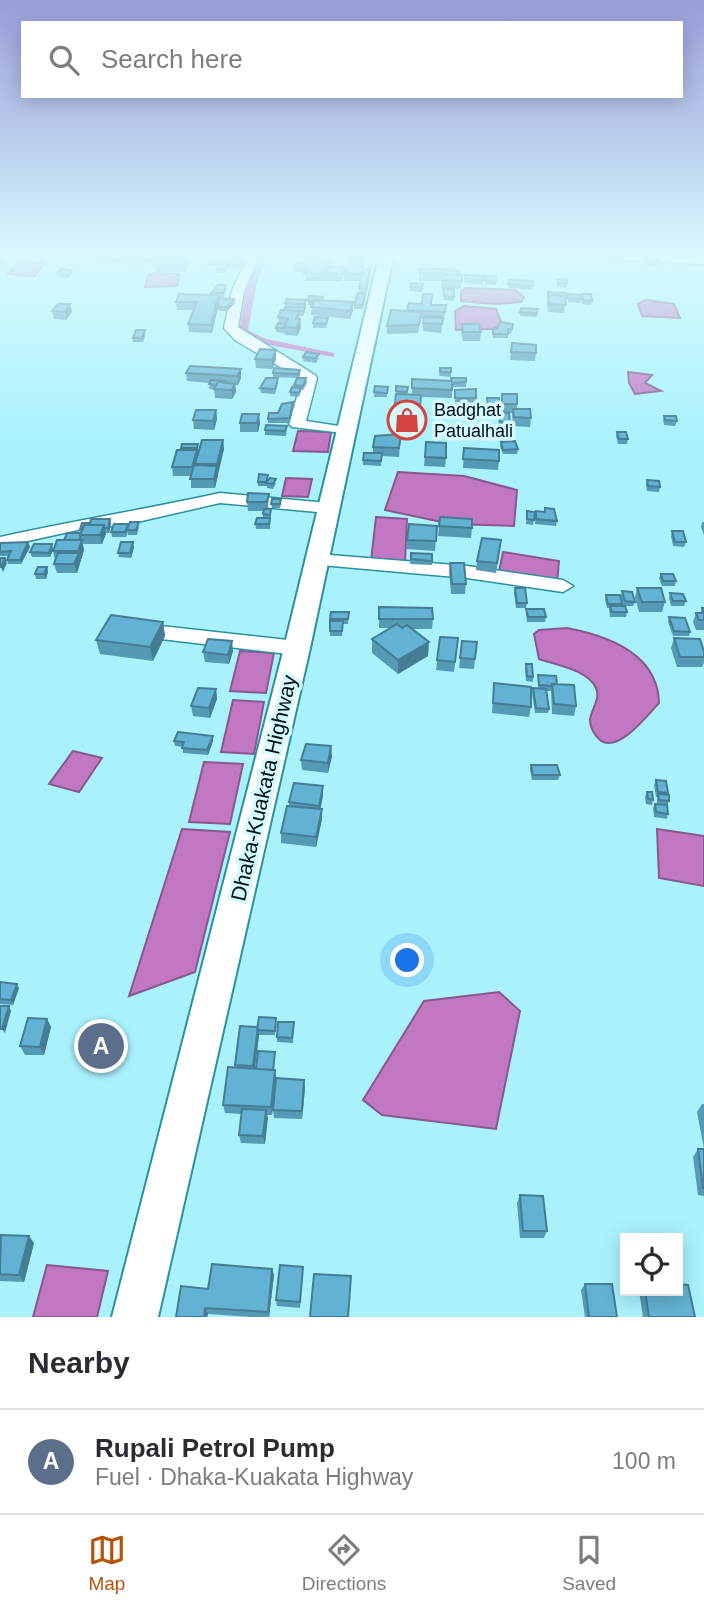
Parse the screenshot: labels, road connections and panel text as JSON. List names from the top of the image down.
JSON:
{
  "streets": {
    "main road": ["Dhaka-Kuakata Highway"]
  },
  "places": {
    "shop": ["Badghat Patualhali"]
  },
  "page": {
    "search": "Search here",
    "pins": "A",
    "heading": "Nearby",
    "list": [
      {
        "mark": "A",
        "name": "Rupali Petrol Pump",
        "note": "Fuel · Dhaka-Kuakata Highway",
        "value": "100 m"
      }
    ],
    "nav": ["Map", "Directions", "Saved"]
  }
}
